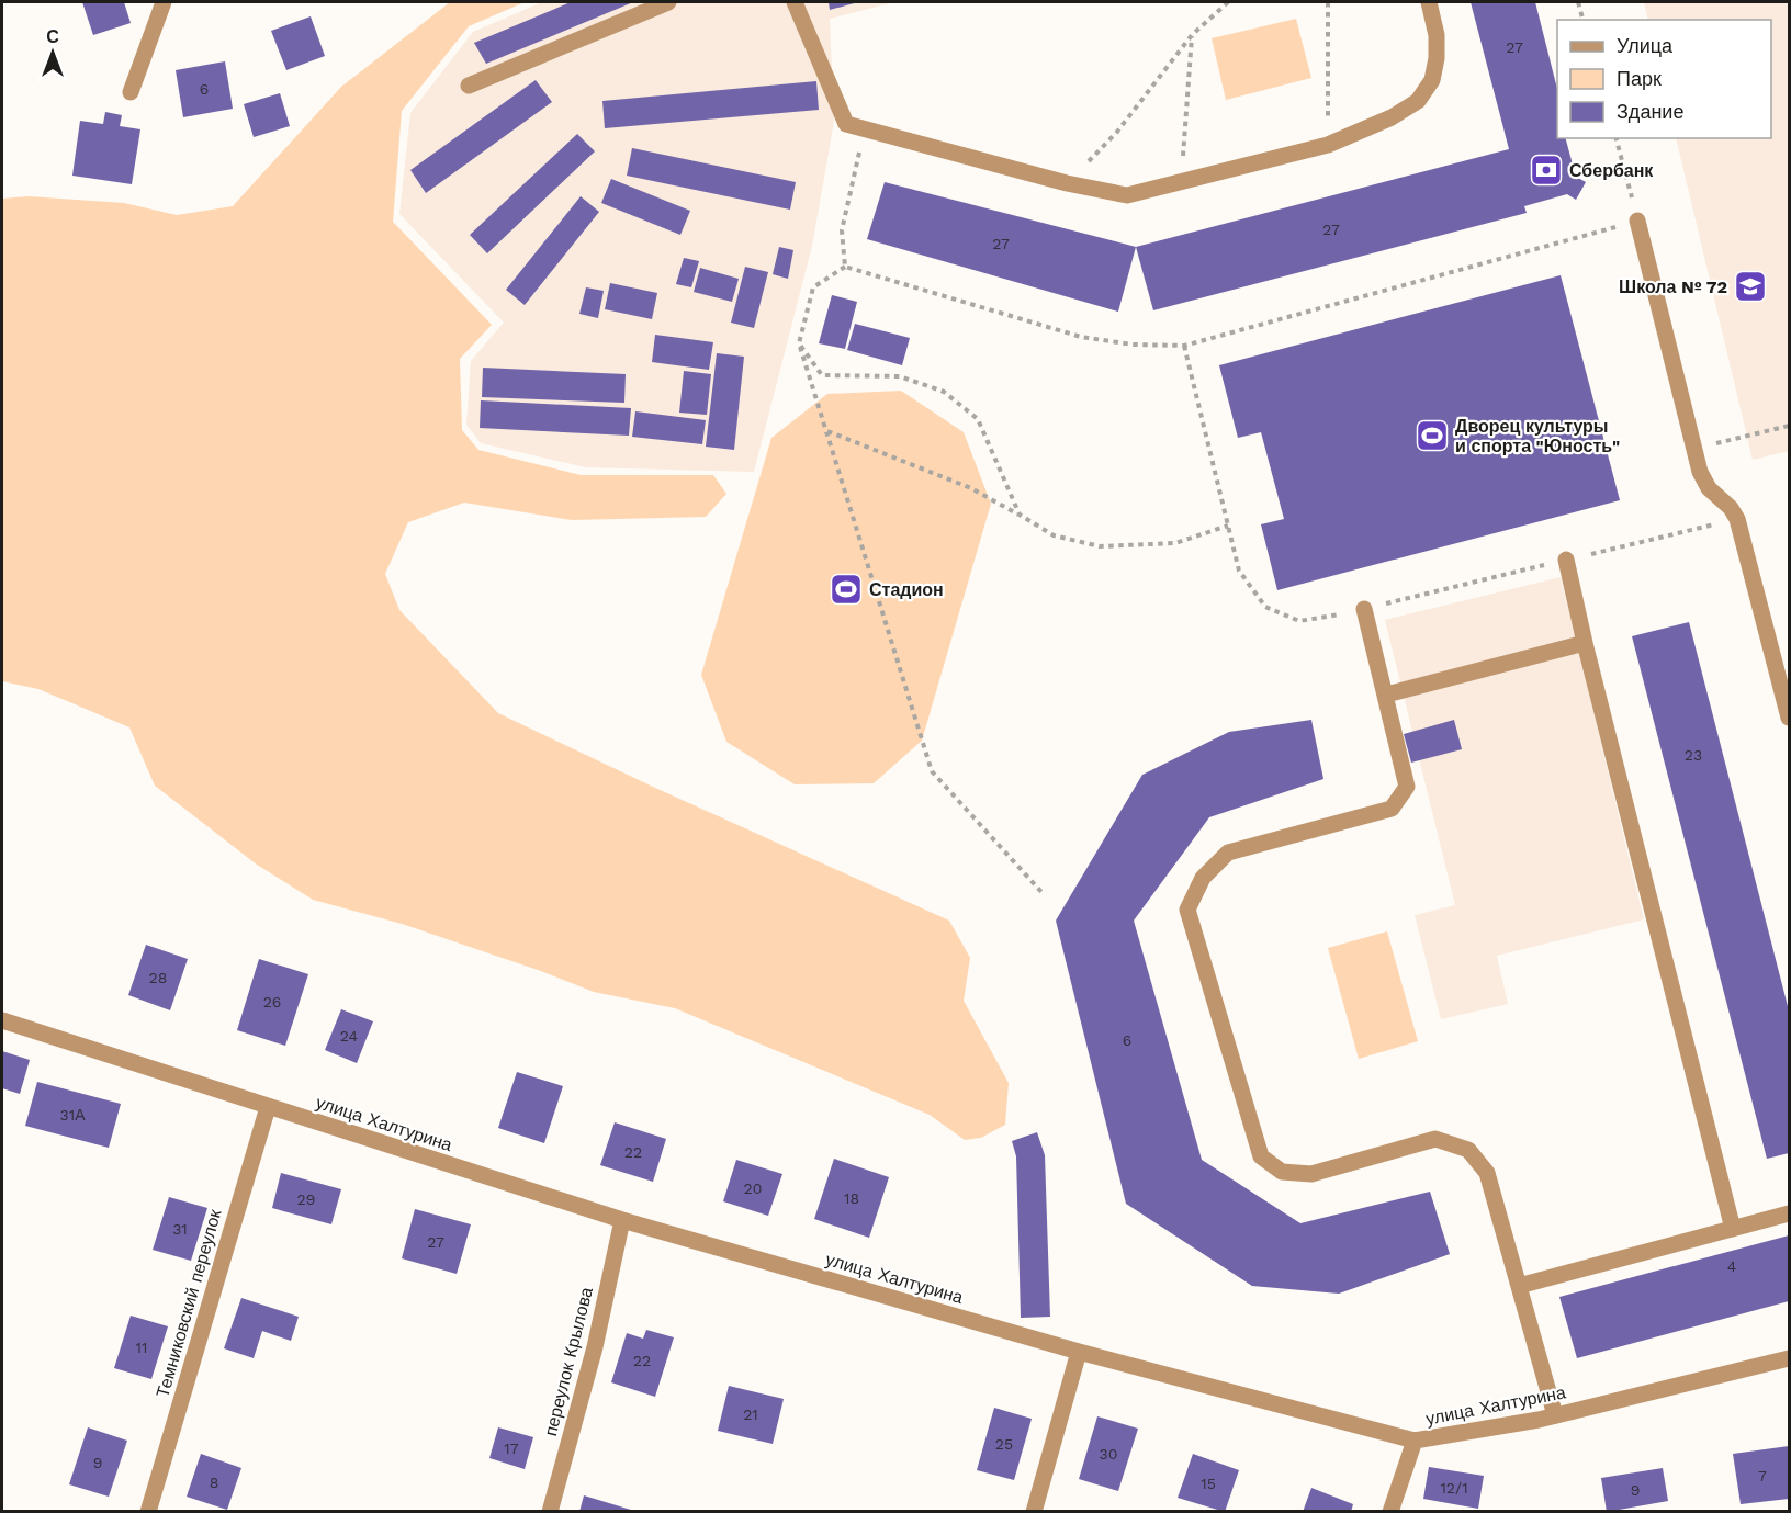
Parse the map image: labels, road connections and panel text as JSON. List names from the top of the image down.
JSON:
{
  "streets": {
    "street": ["улица Халтурина", "Темниковский переулок", "переулок Крылова"]
  },
  "crossings": [
    ["улица Халтурина", "Темниковский переулок"],
    ["улица Халтурина", "переулок Крылова"]
  ],
  "places": {
    "bank": ["Сбербанк"],
    "school or university": ["Школа № 72"],
    "sports": ["Дворец культуры и спорта \"Юность\"", "Стадион"]
  },
  "house_numbers": [
    "27",
    "6",
    "27",
    "27",
    "23",
    "28",
    "26",
    "24",
    "6",
    "31А",
    "22",
    "20",
    "18",
    "29",
    "31",
    "27",
    "4",
    "11",
    "22",
    "21",
    "25",
    "17",
    "30",
    "9",
    "7",
    "8",
    "15",
    "12/1",
    "9"
  ],
  "legend": ["Улица", "Парк", "Здание"],
  "north": "top"
}
